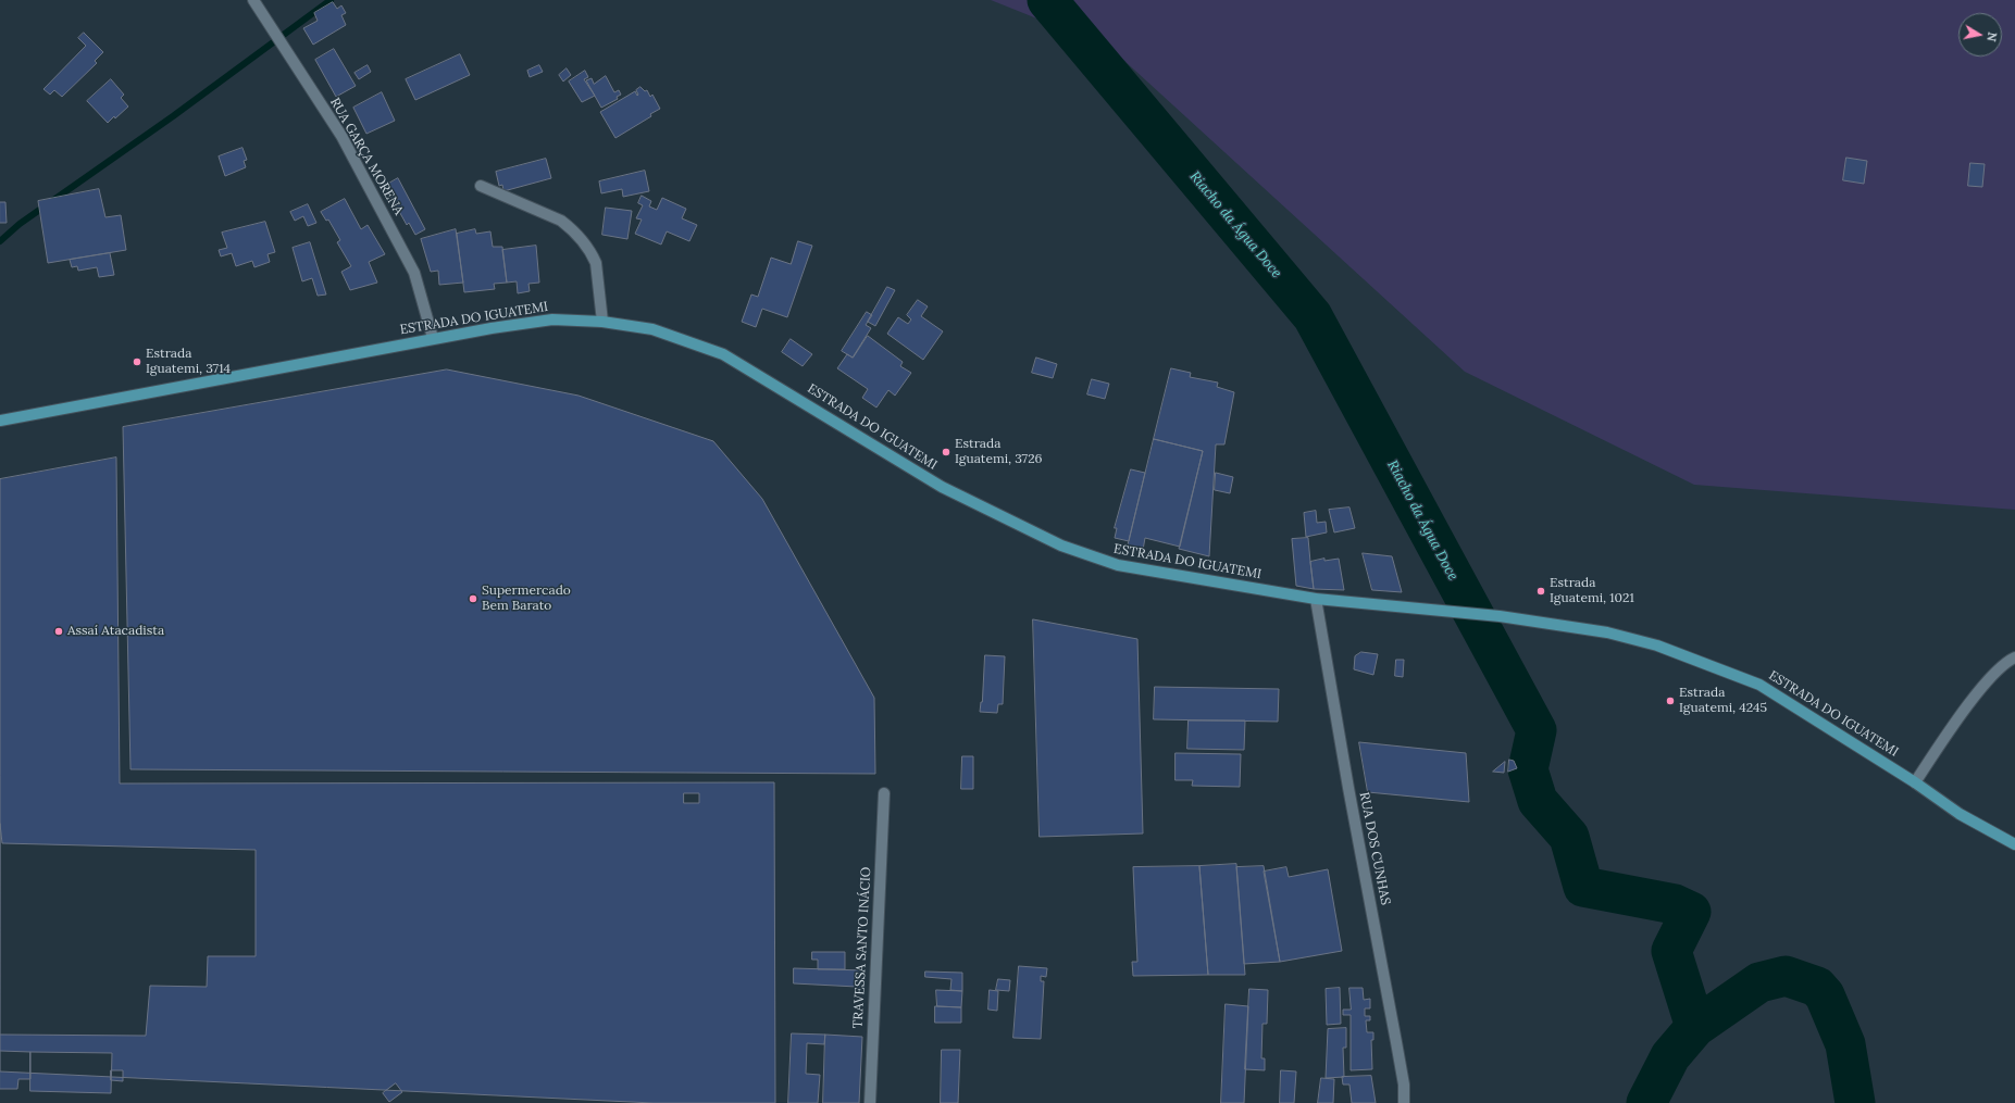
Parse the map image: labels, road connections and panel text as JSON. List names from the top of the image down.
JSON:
{
  "streets": {
    "main road": ["ESTRADA DO IGUATEMI"],
    "street": ["RUA GARÇA MORENA", "RUA DOS CUNHAS", "TRAVESSA SANTO INÁCIO"]
  },
  "crossings": [
    ["RUA GARÇA MORENA", "ESTRADA DO IGUATEMI"],
    ["ESTRADA DO IGUATEMI", "RUA DOS CUNHAS"]
  ],
  "water": ["Riacho da Água Doce"],
  "places": [
    "Estrada Iguatemi, 3714",
    "Estrada Iguatemi, 3726",
    "Estrada Iguatemi, 1021",
    "Supermercado Bem Barato",
    "Assaí Atacadista",
    "Estrada Iguatemi, 4245"
  ],
  "north": "right"
}
